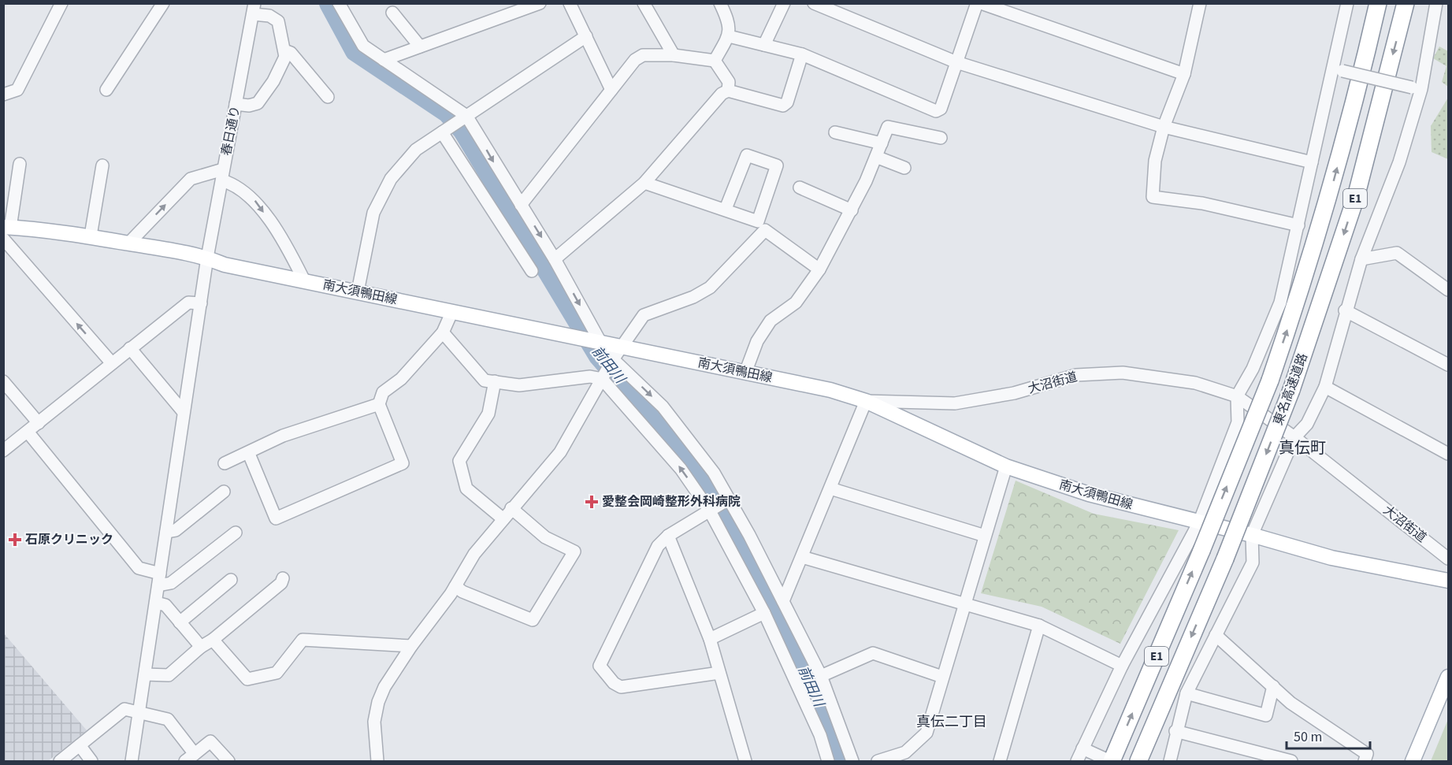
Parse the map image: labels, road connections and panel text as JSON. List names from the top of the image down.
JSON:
{
  "streets": {
    "highway": ["E1", "東名高速道路"],
    "main road": ["南大須鴨田線"],
    "street": ["春日通り", "大沼街道"]
  },
  "crossings": [
    ["春日通り", "南大須鴨田線"],
    ["南大須鴨田線", "大沼街道"]
  ],
  "districts": ["真伝町", "真伝二丁目"],
  "water": ["前田川"],
  "places": {
    "health": ["愛整会岡崎整形外科病院", "石原クリニック"]
  },
  "scale_bar": "50 m"
}
